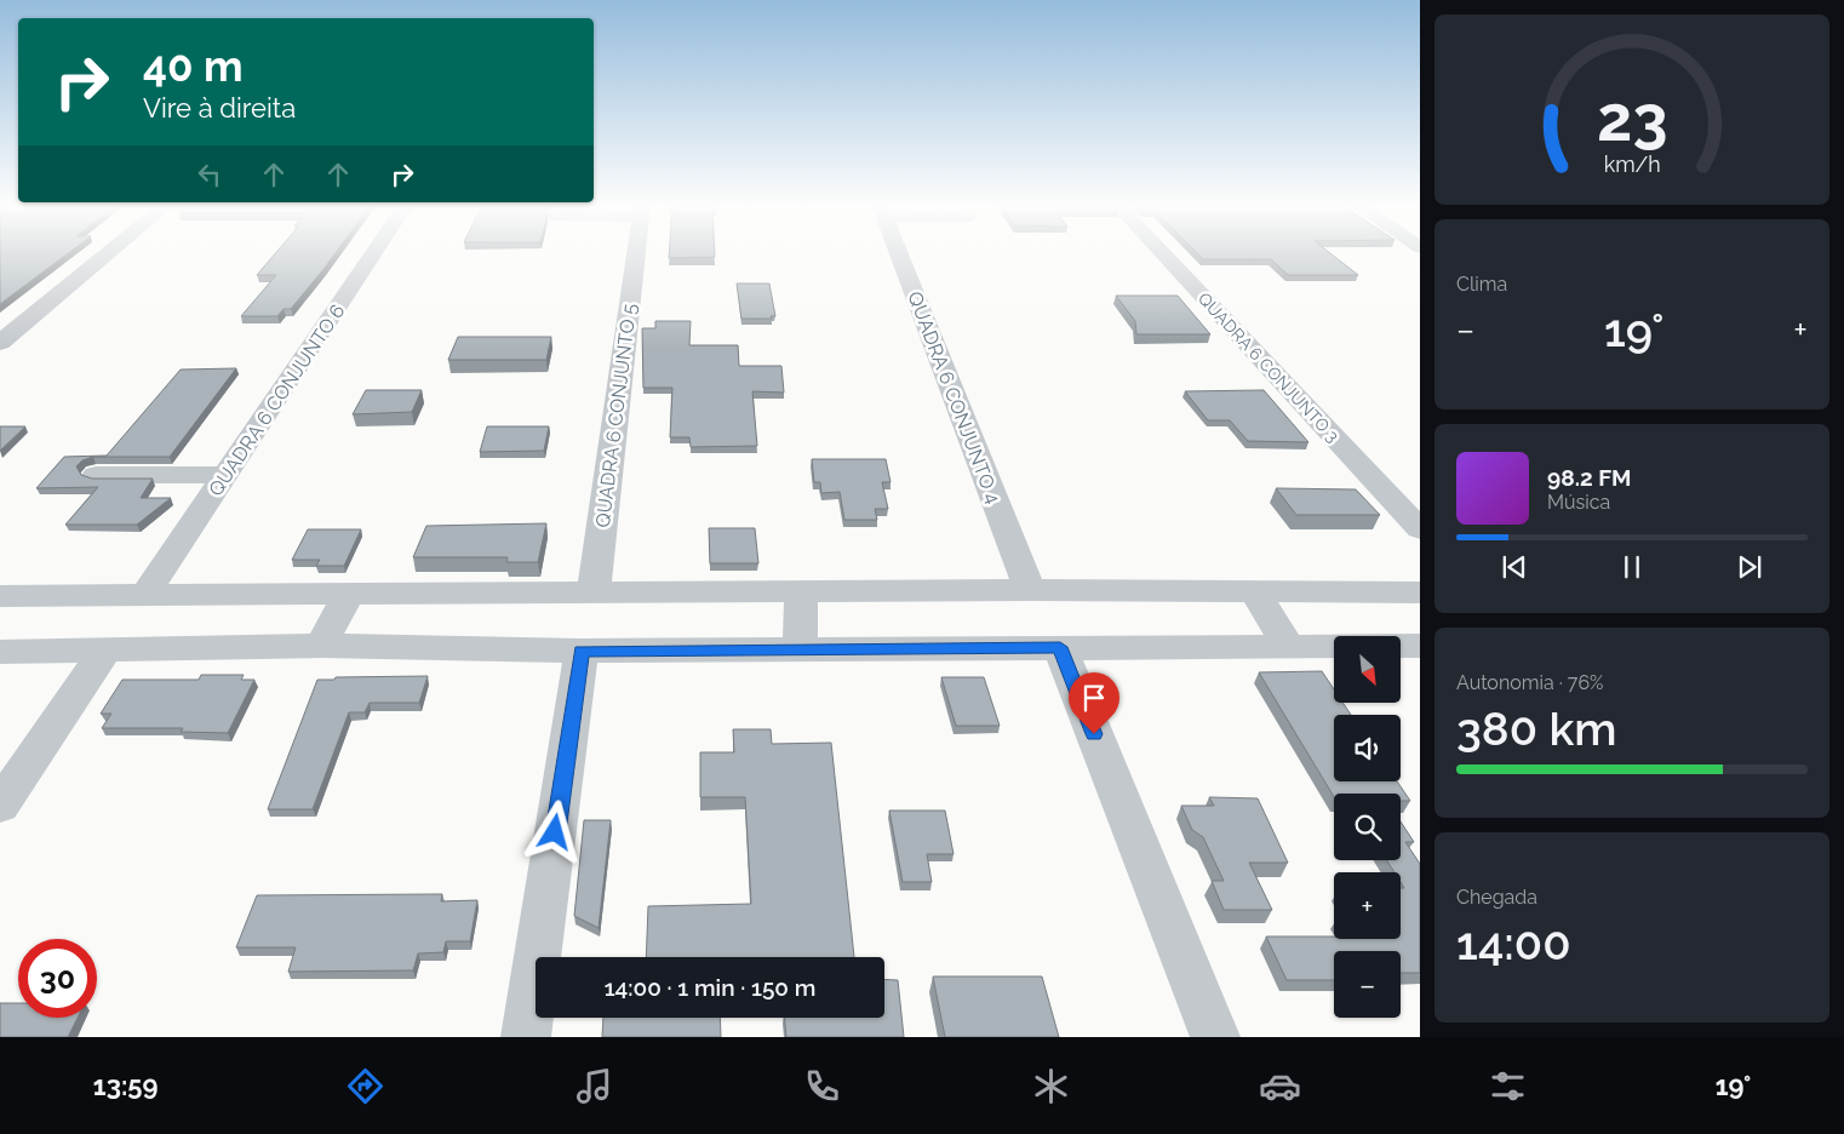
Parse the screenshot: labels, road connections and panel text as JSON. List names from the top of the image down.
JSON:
{
  "streets": {
    "street": [
      "QUADRA 6 CONJUNTO 3",
      "QUADRA 6 CONJUNTO 4",
      "QUADRA 6 CONJUNTO 6",
      "QUADRA 6 CONJUNTO 5"
    ]
  },
  "north": "bottom right",
  "page": {
    "turn": ["40 m", "Vire à direita"],
    "tile": [
      "Clima",
      ["Autonomia · 76%", "380 km"],
      ["Chegada", "14:00"]
    ],
    "heat": ["−", "19°", "+"],
    "song": ["98.2 FM", "Música"],
    "map_buttons": ["+", "−"],
    "limit": "30",
    "trip": "14:00 · 1 min · 150 m",
    "tabs": ["13:59", "19°"],
    "gauge": ["23", "km/h"]
  }
}
